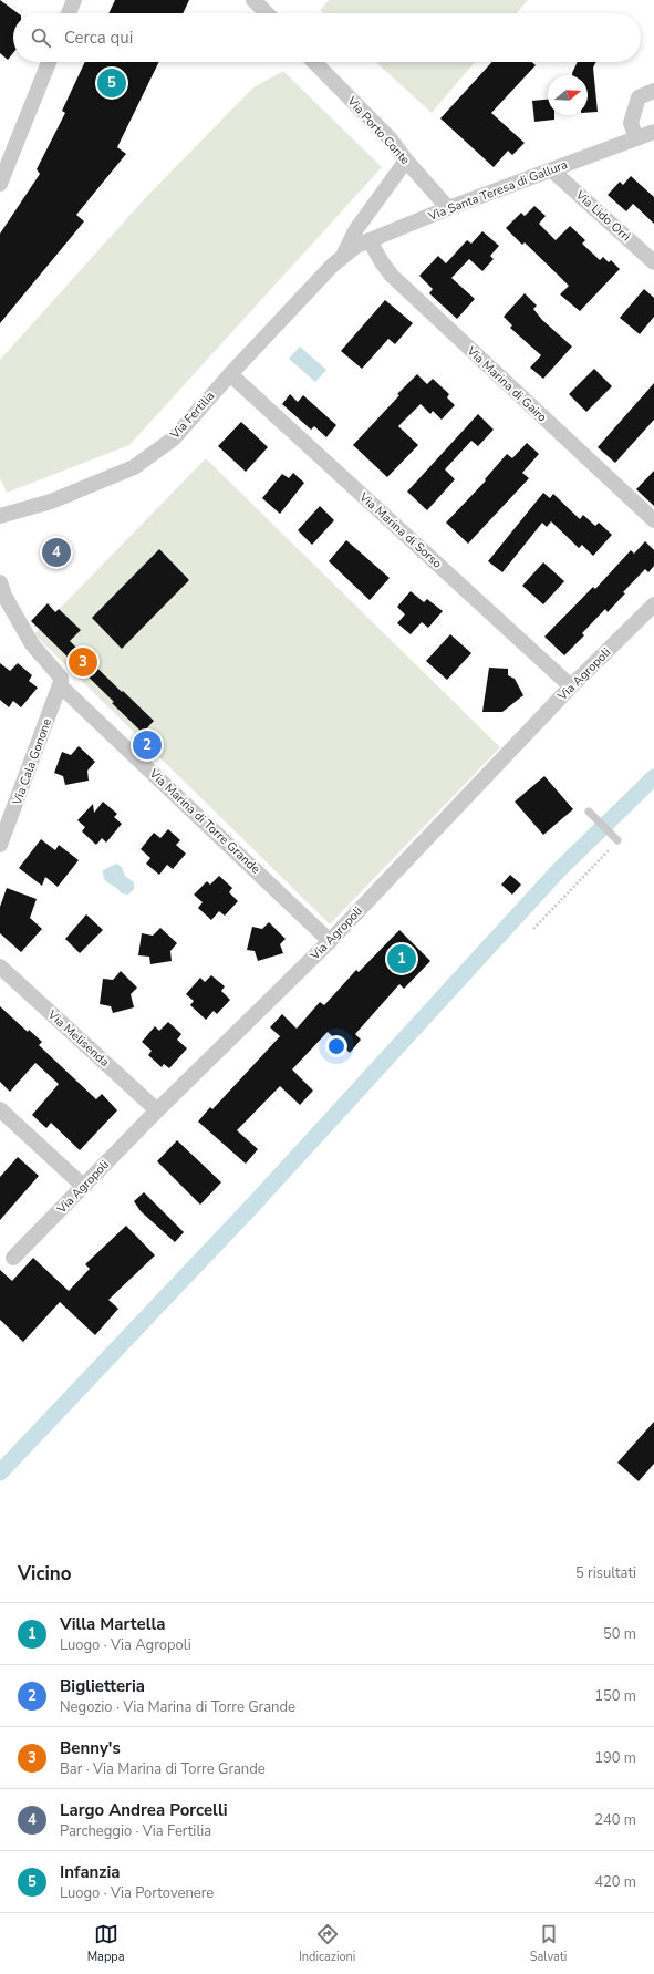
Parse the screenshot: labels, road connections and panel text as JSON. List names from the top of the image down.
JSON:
{
  "streets": {
    "street": [
      "Via Porto Conte",
      "Via Santa Teresa di Gallura",
      "Via Lido Orrì",
      "Via Marina di Gairo",
      "Via Fertilia",
      "Via Marina di Sorso",
      "Via Agropoli",
      "Via Cala Gonone",
      "Via Marina di Torre Grande",
      "Via Melisenda"
    ]
  },
  "crossings": [
    ["Via Porto Conte", "Via Santa Teresa di Gallura"],
    ["Via Santa Teresa di Gallura", "Via Lido Orrì"],
    ["Via Santa Teresa di Gallura", "Via Marina di Gairo"],
    ["Via Santa Teresa di Gallura", "Via Fertilia"],
    ["Via Fertilia", "Via Marina di Sorso"],
    ["Via Marina di Sorso", "Via Agropoli"],
    ["Via Agropoli", "Via Marina di Torre Grande"],
    ["Via Agropoli", "Via Melisenda"],
    ["Via Cala Gonone", "Via Marina di Torre Grande"]
  ],
  "north": "right",
  "page": {
    "search": "Cerca qui",
    "pins": [
      "5",
      "4",
      "3",
      "2",
      "1"
    ],
    "heading": ["Vicino", "5 risultati"],
    "list": [
      {
        "mark": "1",
        "name": "Villa Martella",
        "note": "Luogo · Via Agropoli",
        "value": "50 m"
      },
      {
        "mark": "2",
        "name": "Biglietteria",
        "note": "Negozio · Via Marina di Torre Grande",
        "value": "150 m"
      },
      {
        "mark": "3",
        "name": "Benny's",
        "note": "Bar · Via Marina di Torre Grande",
        "value": "190 m"
      },
      {
        "mark": "4",
        "name": "Largo Andrea Porcelli",
        "note": "Parcheggio · Via Fertilia",
        "value": "240 m"
      },
      {
        "mark": "5",
        "name": "Infanzia",
        "note": "Luogo · Via Portovenere",
        "value": "420 m"
      }
    ],
    "nav": ["Mappa", "Indicazioni", "Salvati"]
  }
}
